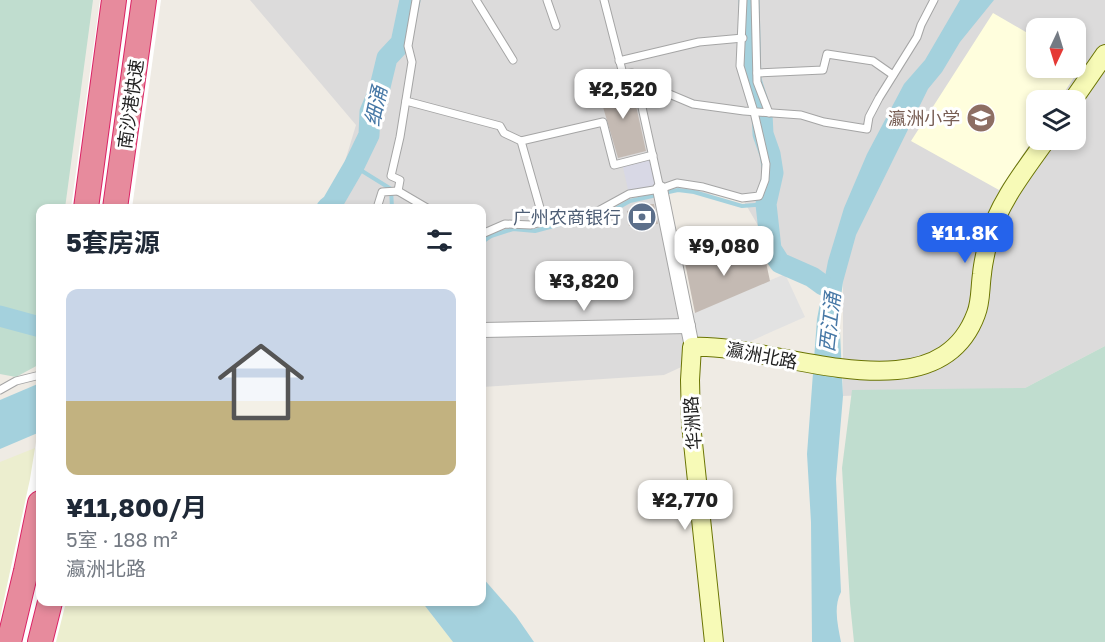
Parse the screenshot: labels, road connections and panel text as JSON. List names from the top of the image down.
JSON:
{
  "streets": {
    "highway": ["南沙港快速"],
    "main road": ["瀛洲北路", "华洲路"]
  },
  "crossings": [
    ["瀛洲北路", "华洲路"]
  ],
  "water": ["细涌", "西江涌"],
  "places": {
    "school or university": ["瀛洲小学"],
    "bank": ["广州农商银行"]
  },
  "north": "bottom",
  "page": {
    "price": [
      "¥2,520",
      "¥11.8K",
      "¥9,080",
      "¥3,820",
      "¥2,770"
    ],
    "heading": "5套房源",
    "list": [
      {
        "name": "¥11,800/月",
        "note": "5室 · 188 m² · 瀛洲北路"
      }
    ]
  }
}
